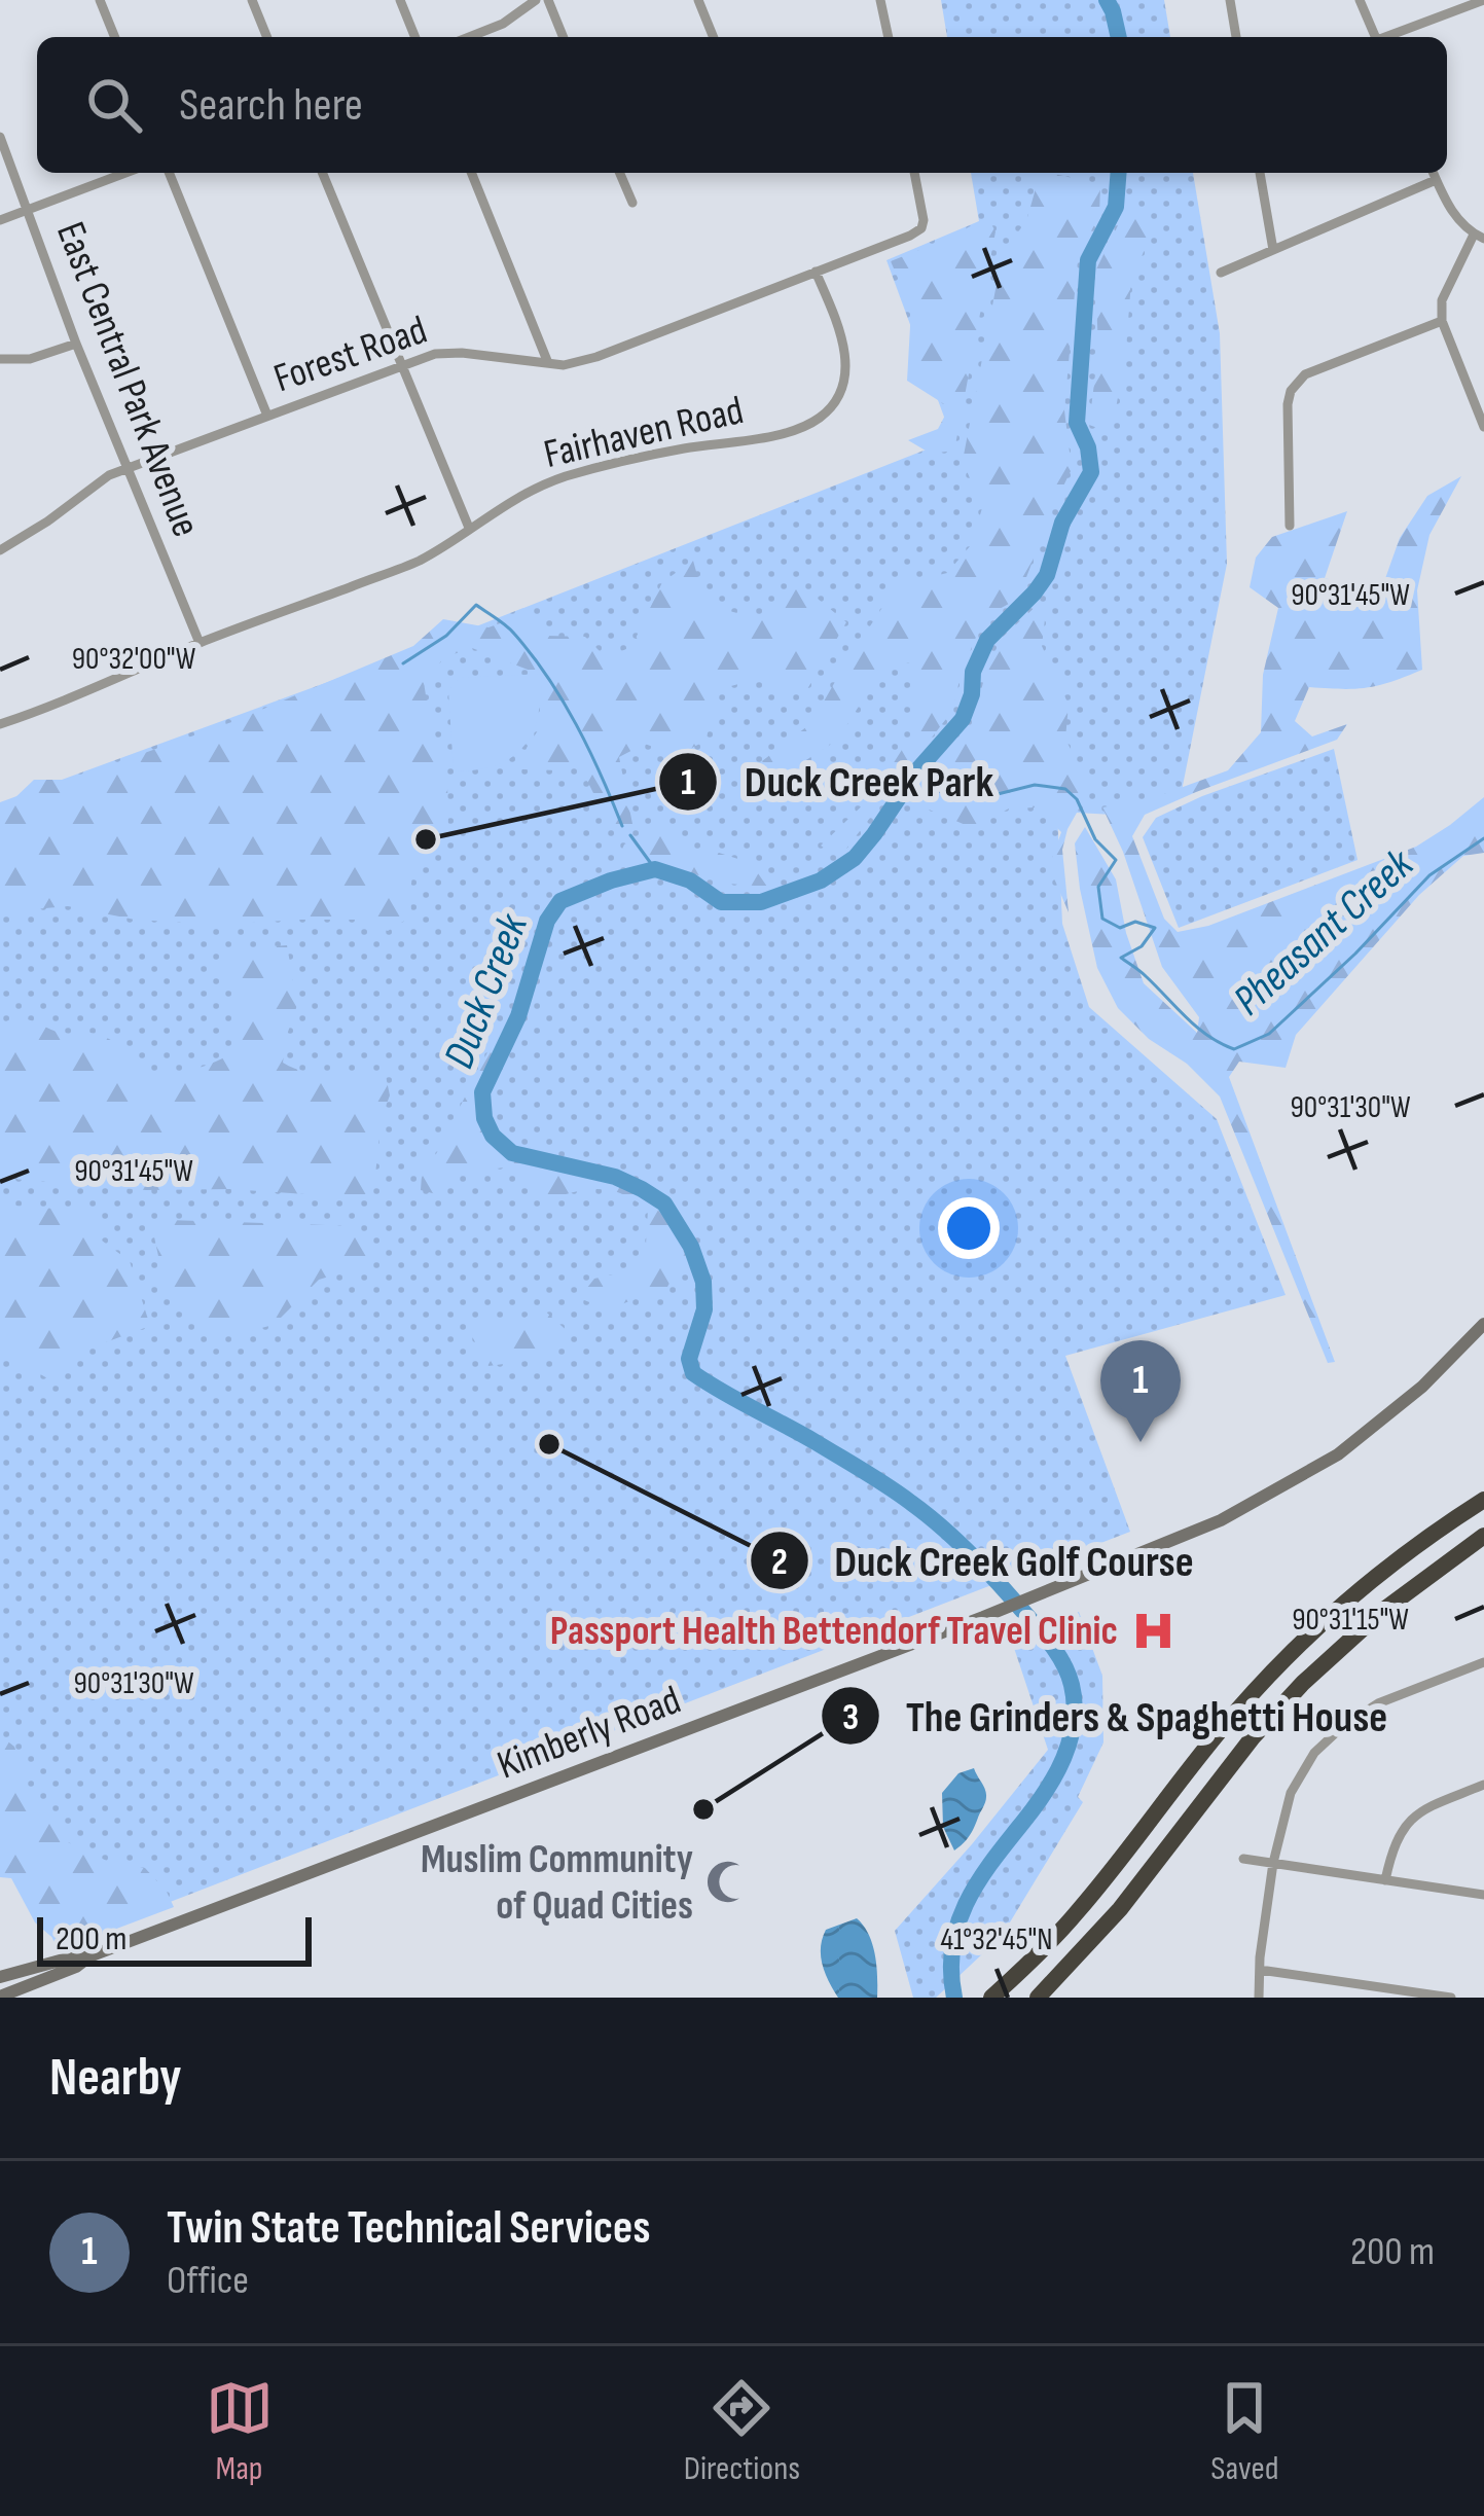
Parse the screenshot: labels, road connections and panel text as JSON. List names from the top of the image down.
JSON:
{
  "streets": {
    "main road": ["Kimberly Road"],
    "street": ["Forest Road", "East Central Park Avenue", "Fairhaven Road"]
  },
  "crossings": [
    ["Forest Road", "East Central Park Avenue"],
    ["Forest Road", "Fairhaven Road"],
    ["East Central Park Avenue", "Fairhaven Road"]
  ],
  "water": ["Pheasant Creek", "Duck Creek"],
  "places": {
    "other": ["Duck Creek Park", "Duck Creek Golf Course", "The Grinders & Spaghetti House"],
    "hospital": ["Passport Health Bettendorf Travel Clinic"],
    "mosque": ["Muslim Community of Quad Cities"]
  },
  "scale_bar": "200 m",
  "page": {
    "search": "Search here",
    "pins": "1",
    "scale": "200 m",
    "heading": "Nearby",
    "list": [
      {
        "mark": "1",
        "name": "Twin State Technical Services",
        "note": "Office",
        "value": "200 m"
      }
    ],
    "nav": ["Map", "Directions", "Saved"]
  },
  "coordinates": [
    "90°31'45\"W",
    "90°32'00\"W",
    "90°31'30\"W",
    "90°31'15\"W",
    "41°32'45\"N"
  ]
}
